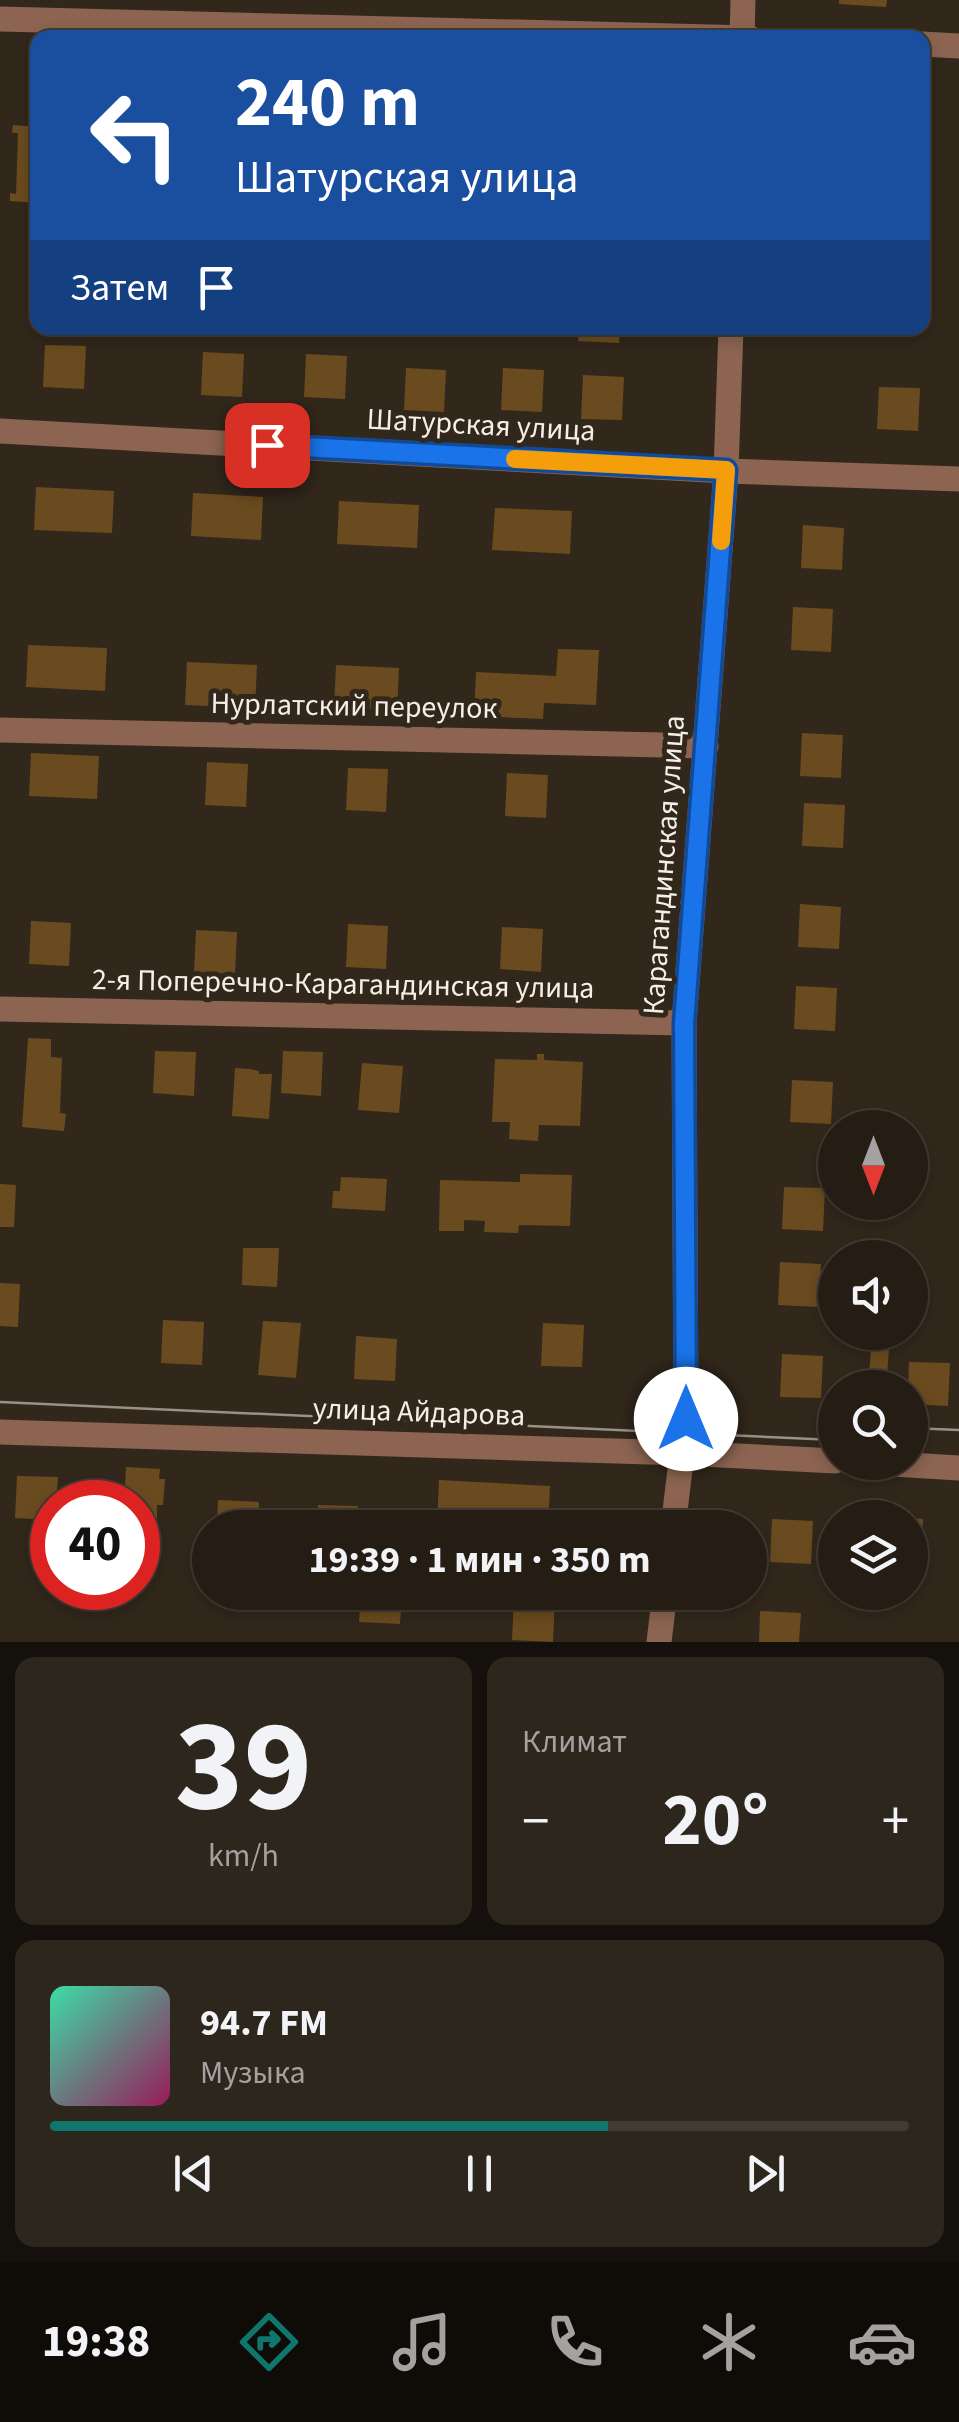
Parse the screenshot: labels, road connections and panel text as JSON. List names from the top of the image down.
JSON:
{
  "streets": {
    "street": [
      "Шатурская улица",
      "Нурлатский переулок",
      "Карагандинская улица",
      "2-я Поперечно-Карагандинская улица",
      "улица Айдарова"
    ]
  },
  "crossings": [
    ["Шатурская улица", "Карагандинская улица"],
    ["Нурлатский переулок", "Карагандинская улица"],
    ["Карагандинская улица", "2-я Поперечно-Карагандинская улица"],
    ["Карагандинская улица", "улица Айдарова"]
  ],
  "north": "bottom",
  "page": {
    "turn": ["240 m", "Шатурская улица"],
    "then": "Затем",
    "limit": "40",
    "trip": "19:39 · 1 мин · 350 m",
    "tile": [
      ["39", "km/h"],
      "Климат"
    ],
    "heat": ["−", "20°", "+"],
    "song": ["94.7 FM", "Музыка"],
    "tabs": "19:38"
  }
}
